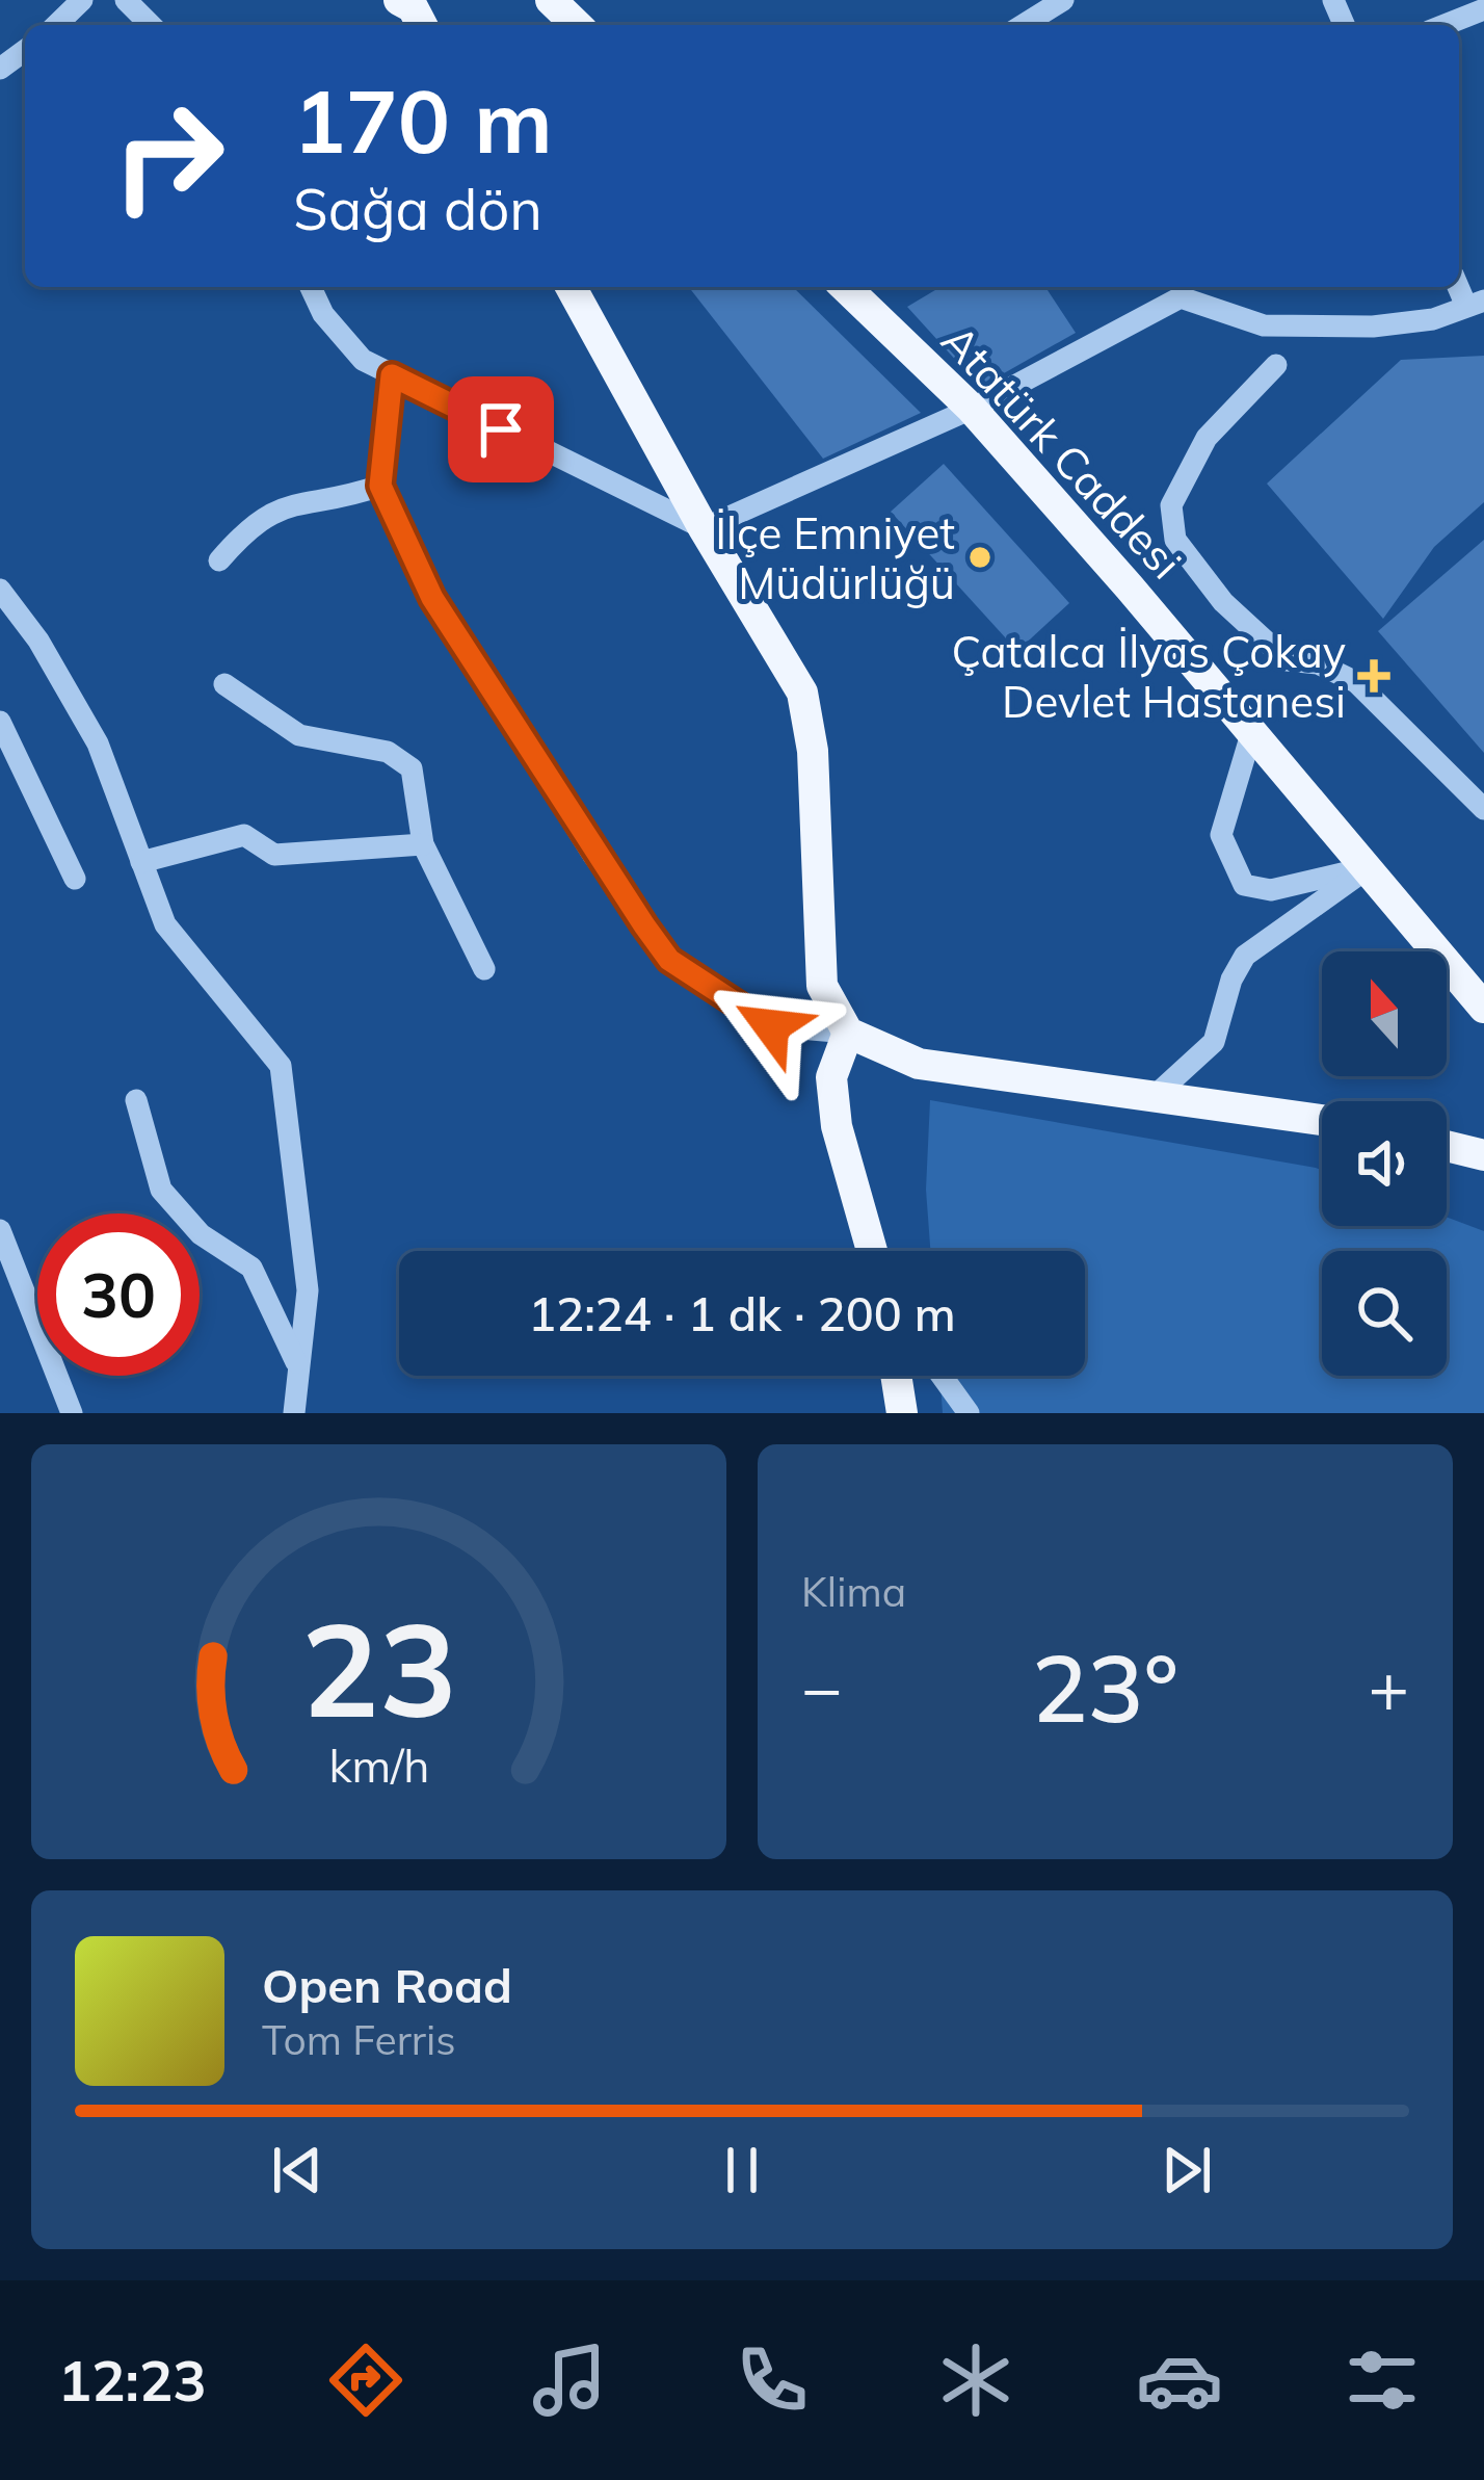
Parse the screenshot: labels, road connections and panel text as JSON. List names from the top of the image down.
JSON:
{
  "streets": {
    "main road": ["Atatürk Caddesi"]
  },
  "places": {
    "other": ["İlçe Emniyet Müdürlüğü"],
    "health": ["Çatalca İlyas Çokay Devlet Hastanesi"]
  },
  "north": "top",
  "page": {
    "turn": ["170 m", "Sağa dön"],
    "limit": "30",
    "trip": "12:24 · 1 dk · 200 m",
    "tile": "Klima",
    "heat": ["−", "23°", "+"],
    "song": ["Open Road", "Tom Ferris"],
    "tabs": "12:23",
    "gauge": ["23", "km/h"]
  }
}
